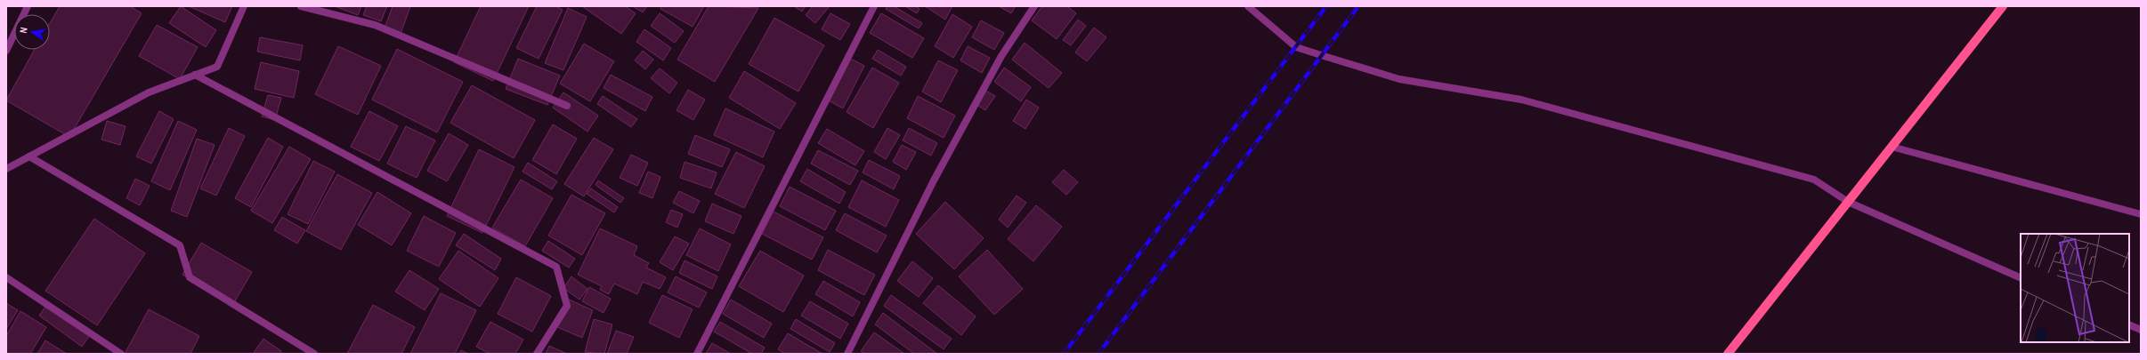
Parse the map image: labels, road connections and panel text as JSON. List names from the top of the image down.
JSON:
{
  "north": "left"
}
